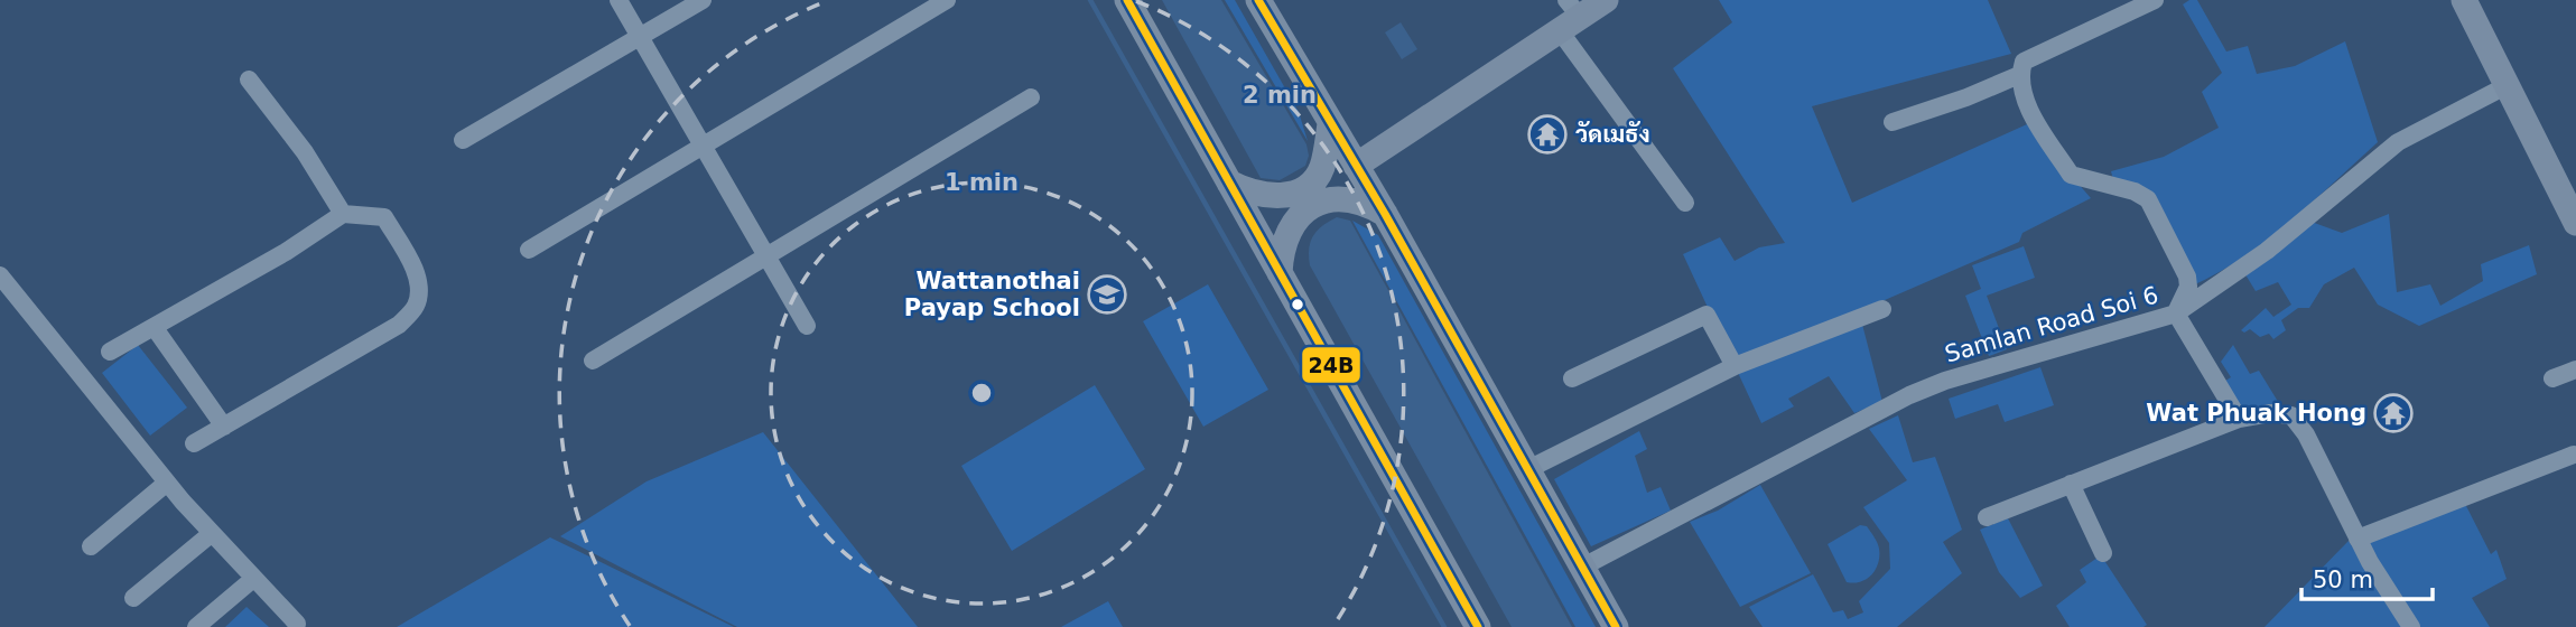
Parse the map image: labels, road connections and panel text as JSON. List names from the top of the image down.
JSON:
{
  "streets": {
    "street": ["Samlan Road Soi 6"]
  },
  "places": {
    "temple": ["วัดเมธัง", "Wat Phuak Hong"],
    "school or university": ["Wattanothai Payap School"]
  },
  "lines": ["transit line 24B"],
  "scale_bar": "50 m",
  "rings": ["2 min", "1 min"]
}
